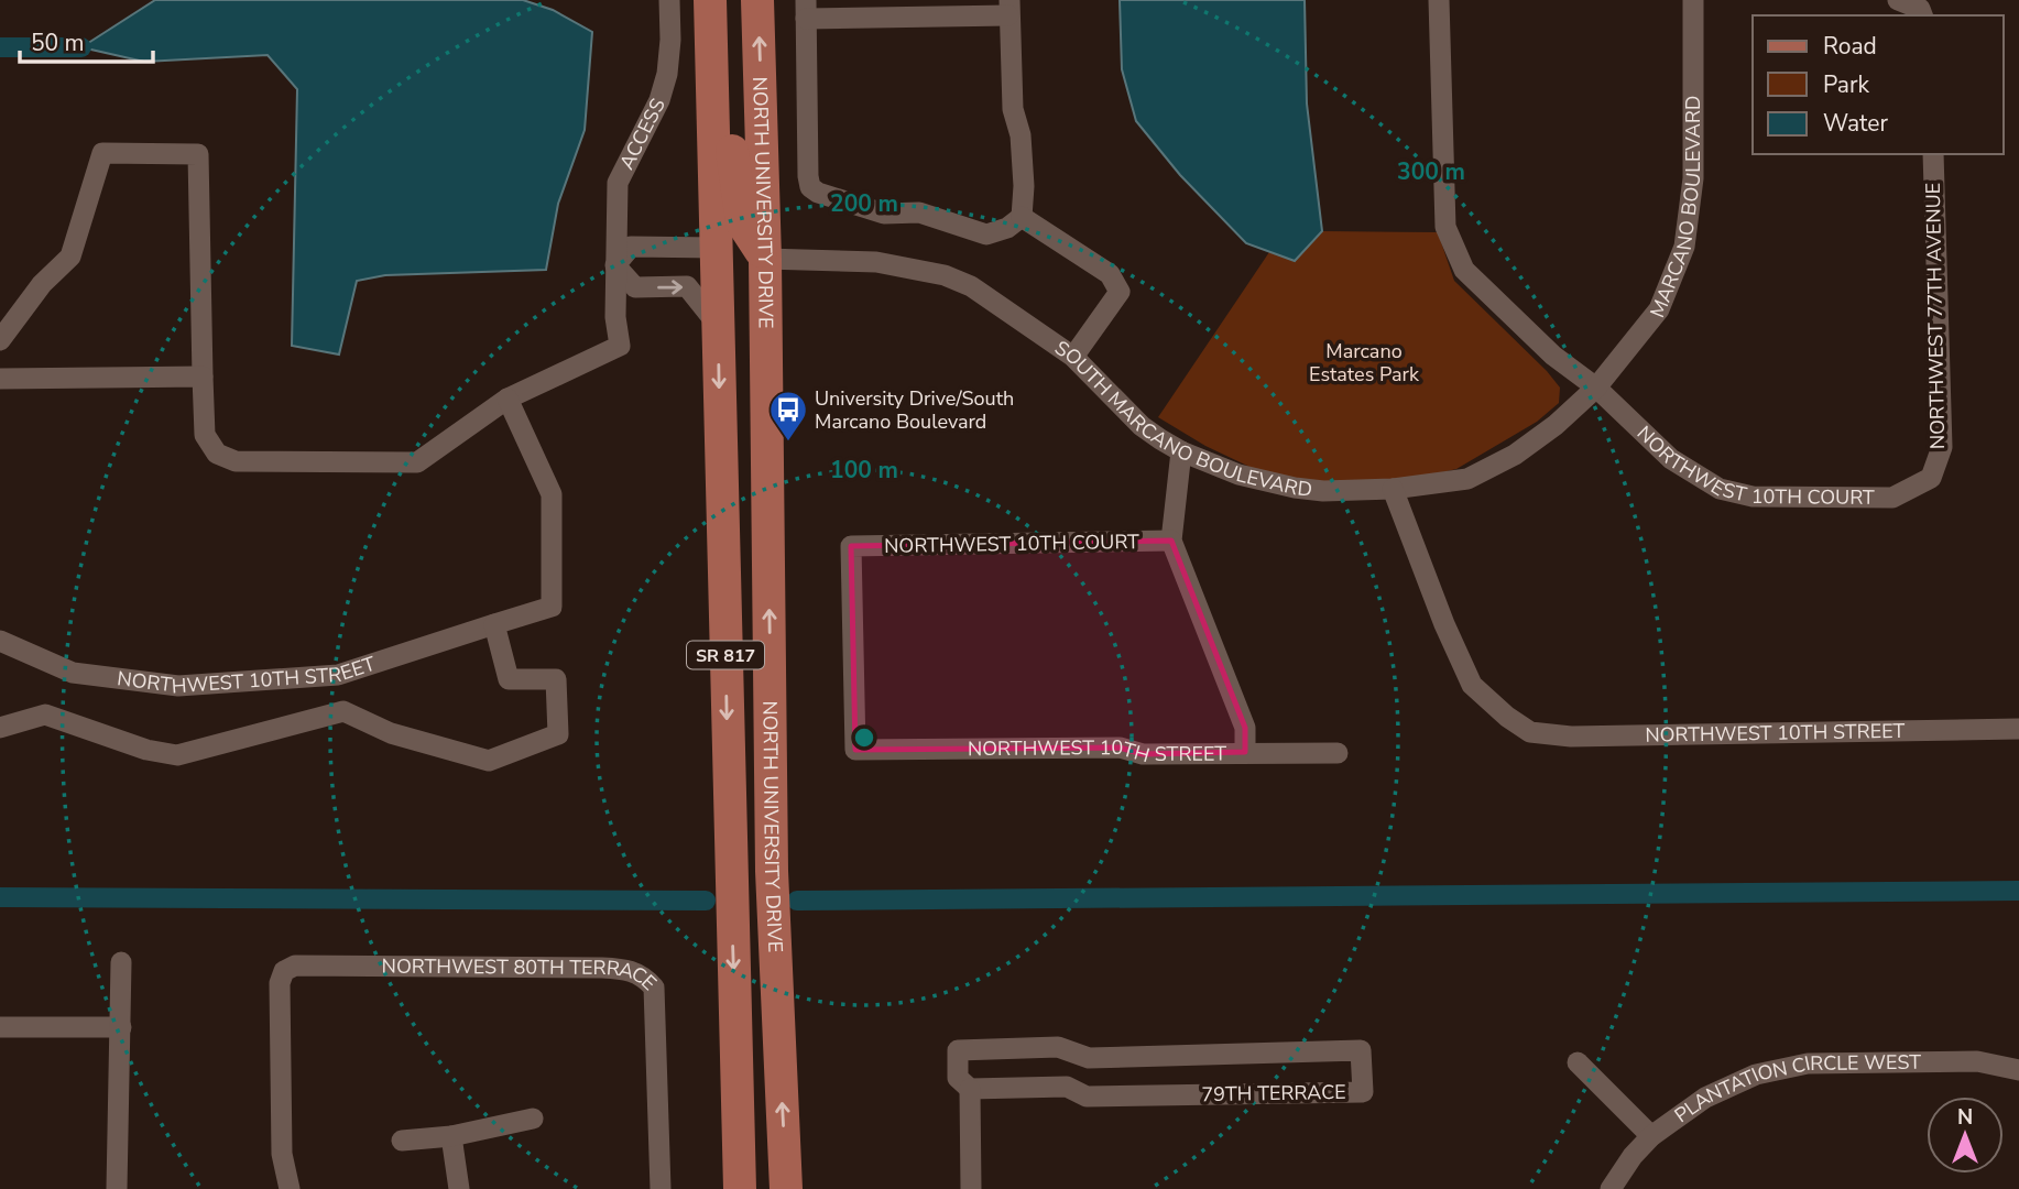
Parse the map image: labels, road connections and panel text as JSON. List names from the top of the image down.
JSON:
{
  "streets": {
    "main road": ["NORTH UNIVERSITY DRIVE", "SR 817"],
    "street": [
      "ACCESS",
      "MARCANO BOULEVARD",
      "NORTHWEST 77TH AVENUE",
      "SOUTH MARCANO BOULEVARD",
      "NORTHWEST 10TH COURT",
      "NORTHWEST 10TH STREET",
      "NORTHWEST 80TH TERRACE",
      "PLANTATION CIRCLE WEST",
      "79TH TERRACE"
    ]
  },
  "crossings": [
    ["NORTH UNIVERSITY DRIVE", "SOUTH MARCANO BOULEVARD"],
    ["MARCANO BOULEVARD", "SOUTH MARCANO BOULEVARD"],
    ["MARCANO BOULEVARD", "NORTHWEST 10TH COURT"],
    ["NORTHWEST 77TH AVENUE", "NORTHWEST 10TH COURT"],
    ["SOUTH MARCANO BOULEVARD", "NORTHWEST 10TH COURT"],
    ["SOUTH MARCANO BOULEVARD", "NORTHWEST 10TH STREET"],
    ["NORTHWEST 10TH COURT", "NORTHWEST 10TH STREET"]
  ],
  "parks": ["Marcano Estates Park"],
  "places": {
    "bus stop": ["University Drive/South Marcano Boulevard"]
  },
  "legend": ["Road", "Park", "Water"],
  "scale_bar": "50 m",
  "north": "top",
  "rings": ["300 m", "200 m", "100 m"]
}
